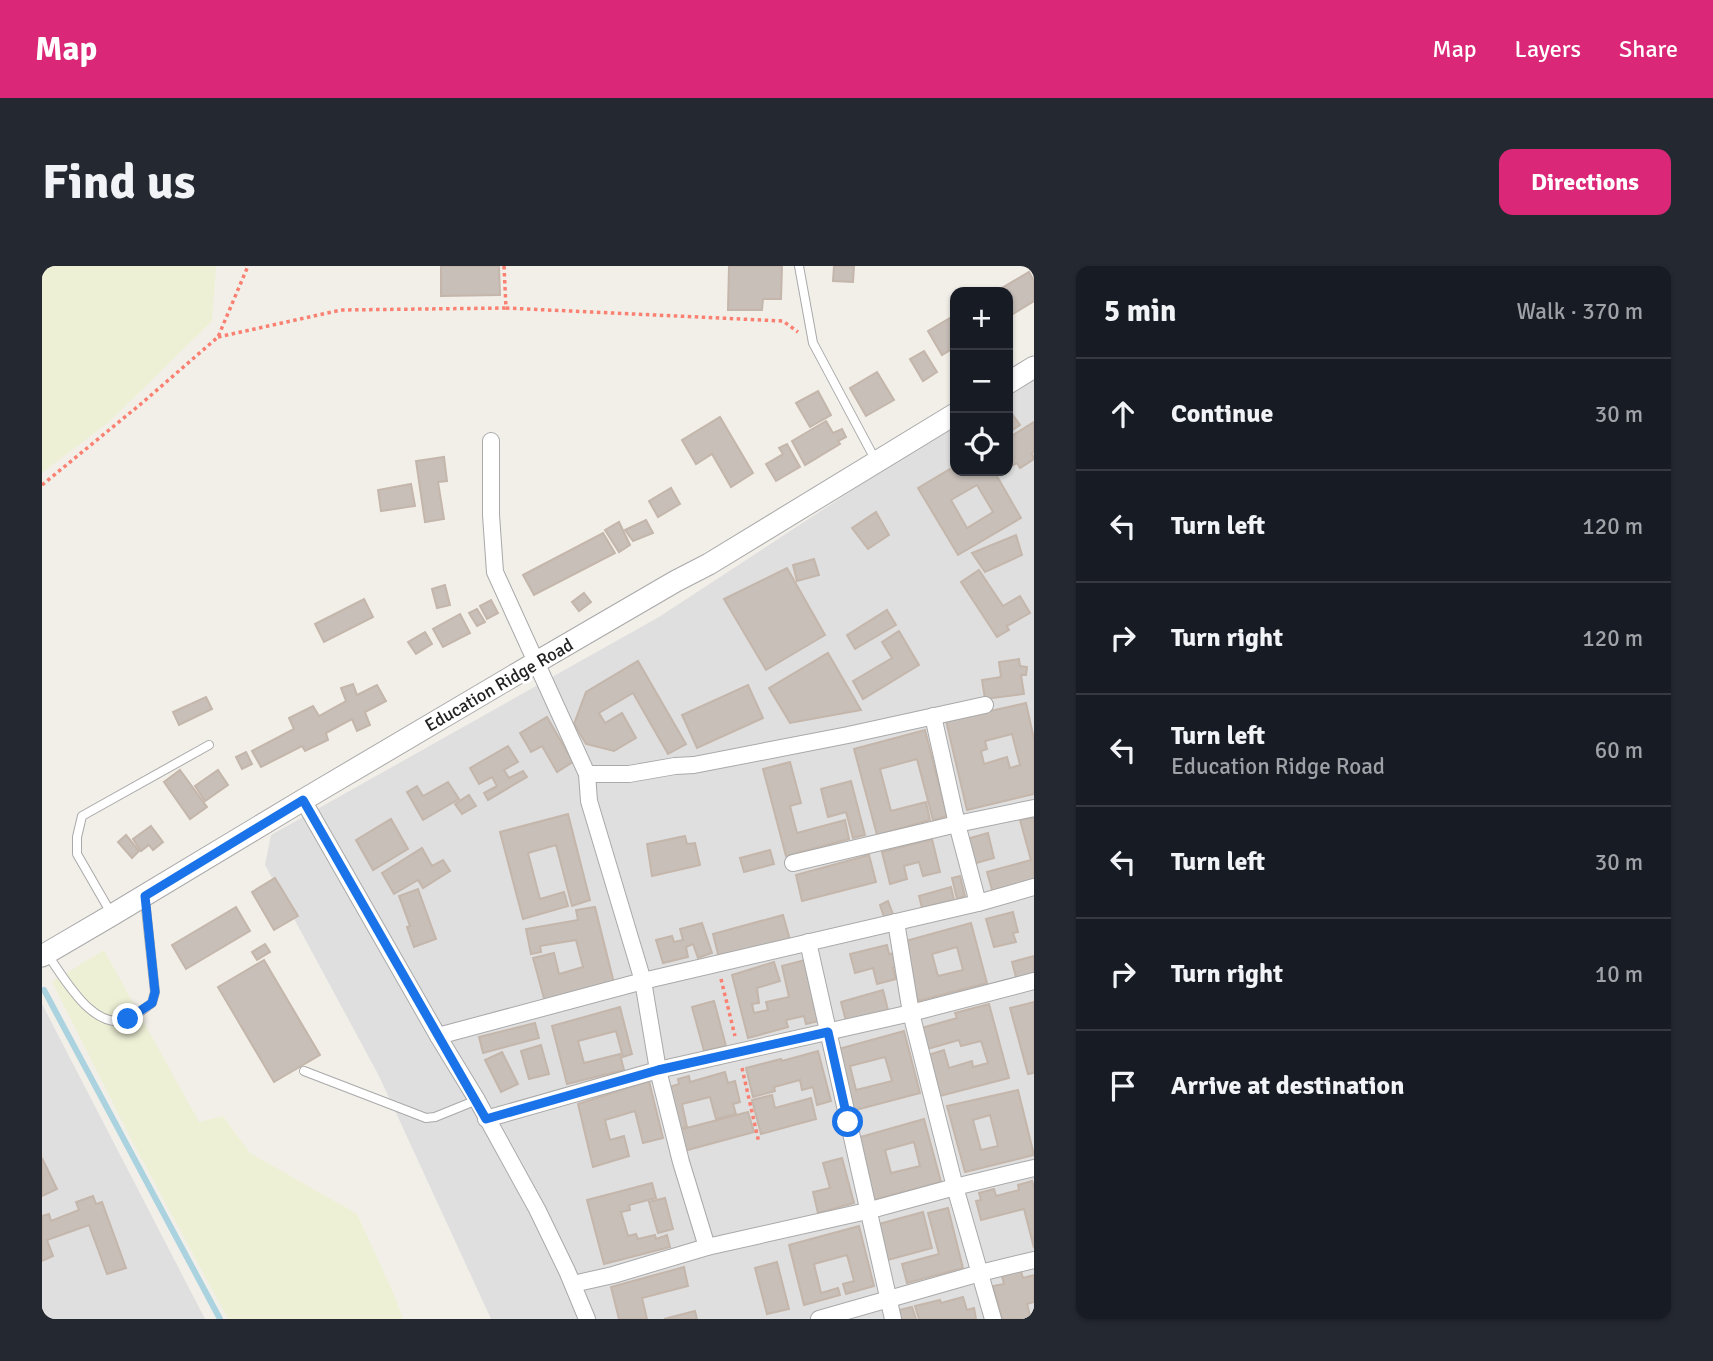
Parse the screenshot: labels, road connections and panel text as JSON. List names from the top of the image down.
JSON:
{
  "streets": {
    "street": ["Education Ridge Road"]
  },
  "page": {
    "header": "Map",
    "nav": ["Map", "Layers", "Share"],
    "buttons": "Directions",
    "title": "Find us",
    "heading": ["5 min", "Walk · 370 m"],
    "map_buttons": ["+", "−"],
    "list": [
      ["Continue", "30 m"],
      ["Turn left", "120 m"],
      ["Turn right", "120 m"],
      ["Turn left", "Education Ridge Road", "60 m"],
      ["Turn left", "30 m"],
      ["Turn right", "10 m"],
      "Arrive at destination"
    ]
  }
}
